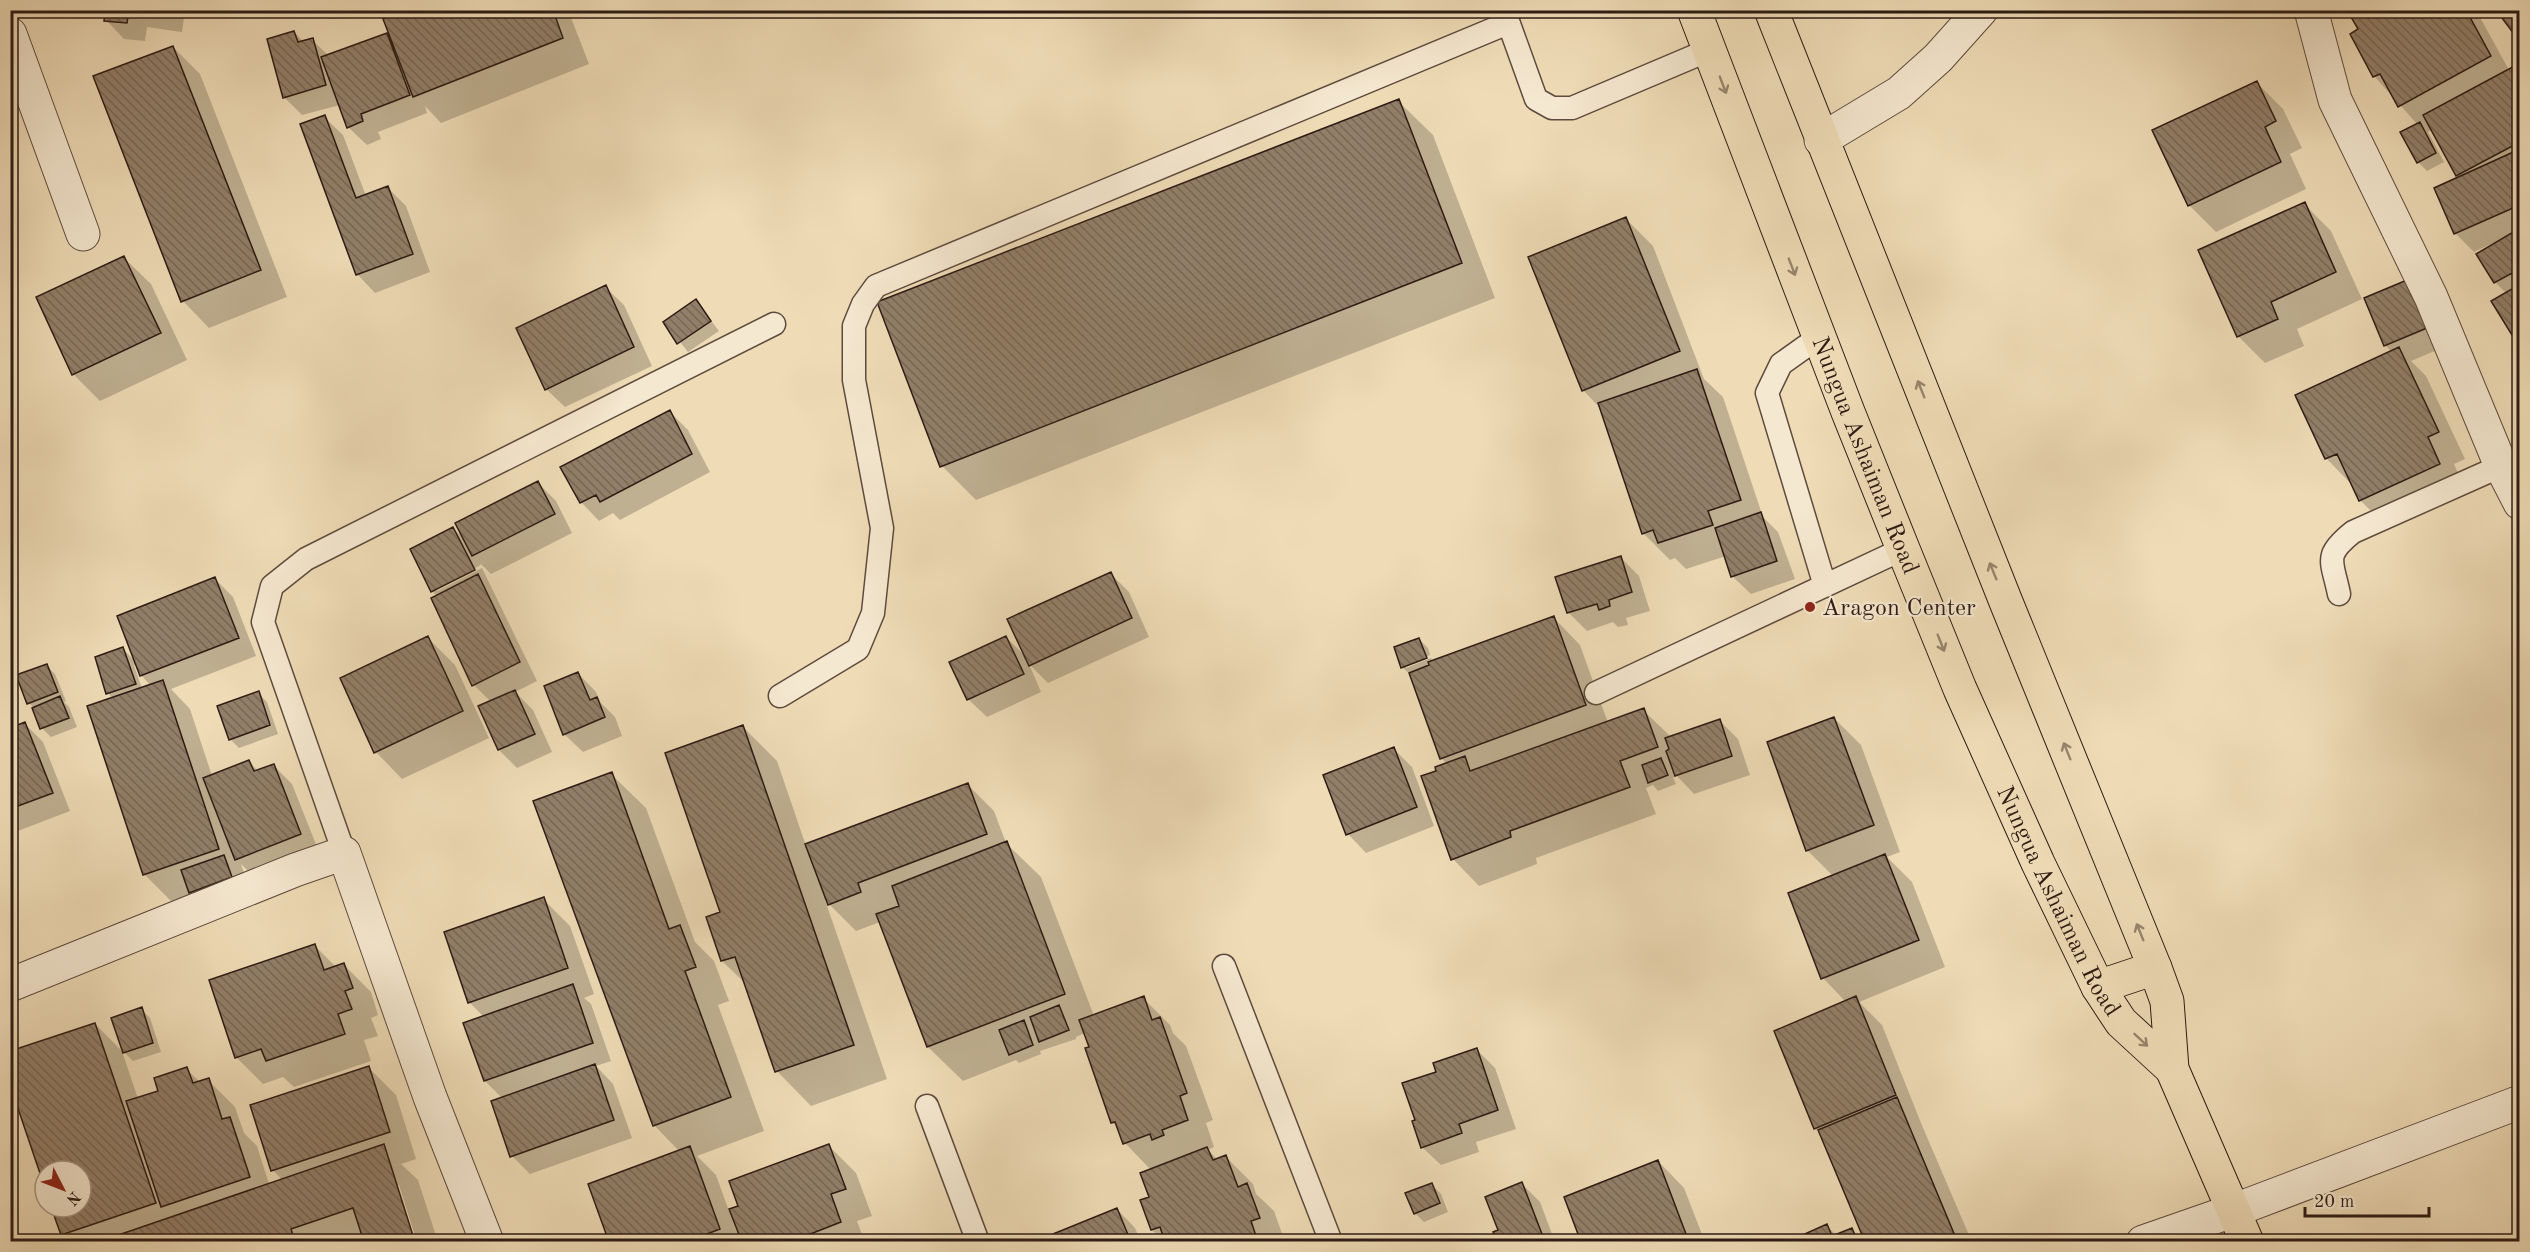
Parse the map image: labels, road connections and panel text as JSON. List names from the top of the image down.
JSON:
{
  "streets": {
    "main road": ["Nungua Ashaiman Road"]
  },
  "places": ["Aragon Center"],
  "scale_bar": "20 m",
  "north": "bottom right"
}
